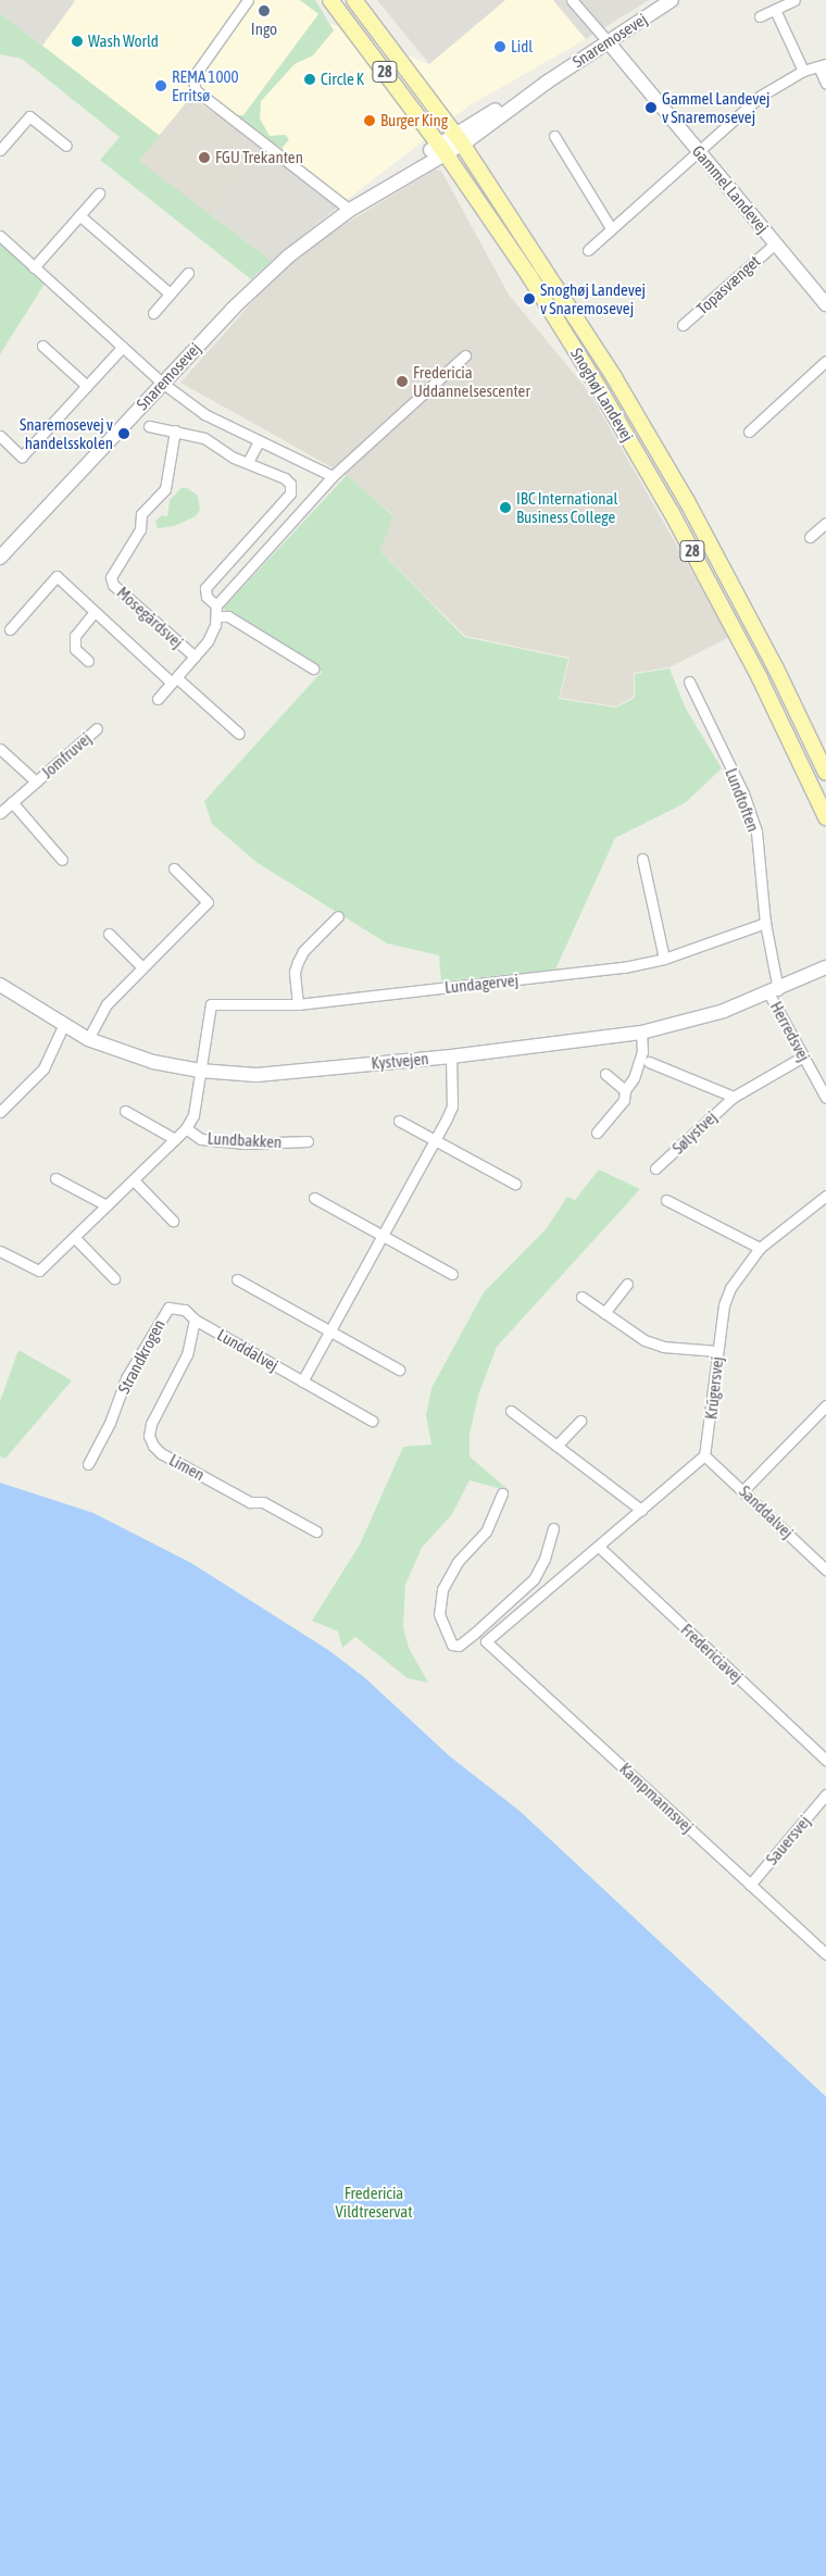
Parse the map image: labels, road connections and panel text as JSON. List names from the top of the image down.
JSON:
{
  "streets": {
    "main road": ["28", "Snoghøj Landevej"],
    "street": [
      "Snaremosevej",
      "Gammel Landevej",
      "Topasvænget",
      "Mosegårdsvej",
      "Jomfruvej",
      "Lundtoften",
      "Lundagervej",
      "Herredsvej",
      "Kystvejen",
      "Sølystvej",
      "Lundbakken",
      "Lunddalvej",
      "Strandkrogen",
      "Krügersvej",
      "Limen",
      "Sanddalvej",
      "Fredericiavej",
      "Kampmannsvej",
      "Sauersvej"
    ]
  },
  "crossings": [
    ["Snaremosevej", "Gammel Landevej"],
    ["Snaremosevej", "Snoghøj Landevej"],
    ["Gammel Landevej", "Topasvænget"],
    ["Lundtoften", "Lundagervej"],
    ["Lundtoften", "Herredsvej"],
    ["Lundtoften", "Kystvejen"],
    ["Lundagervej", "Kystvejen"],
    ["Herredsvej", "Kystvejen"],
    ["Herredsvej", "Sølystvej"],
    ["Lunddalvej", "Strandkrogen"],
    ["Lunddalvej", "Limen"],
    ["Strandkrogen", "Limen"],
    ["Krügersvej", "Sanddalvej"],
    ["Kampmannsvej", "Sauersvej"]
  ],
  "parks": ["Fredericia Vildtreservat"],
  "places": [
    "Ingo",
    "Wash World",
    "Lidl",
    "Circle K",
    "REMA 1000 Erritsø",
    "Gammel Landevej v Snaremosevej",
    "Burger King",
    "FGU Trekanten",
    "Snoghøj Landevej v Snaremosevej",
    "Fredericia Uddannelsescenter",
    "Snaremosevej v handelsskolen",
    "IBC International Business College"
  ]
}
